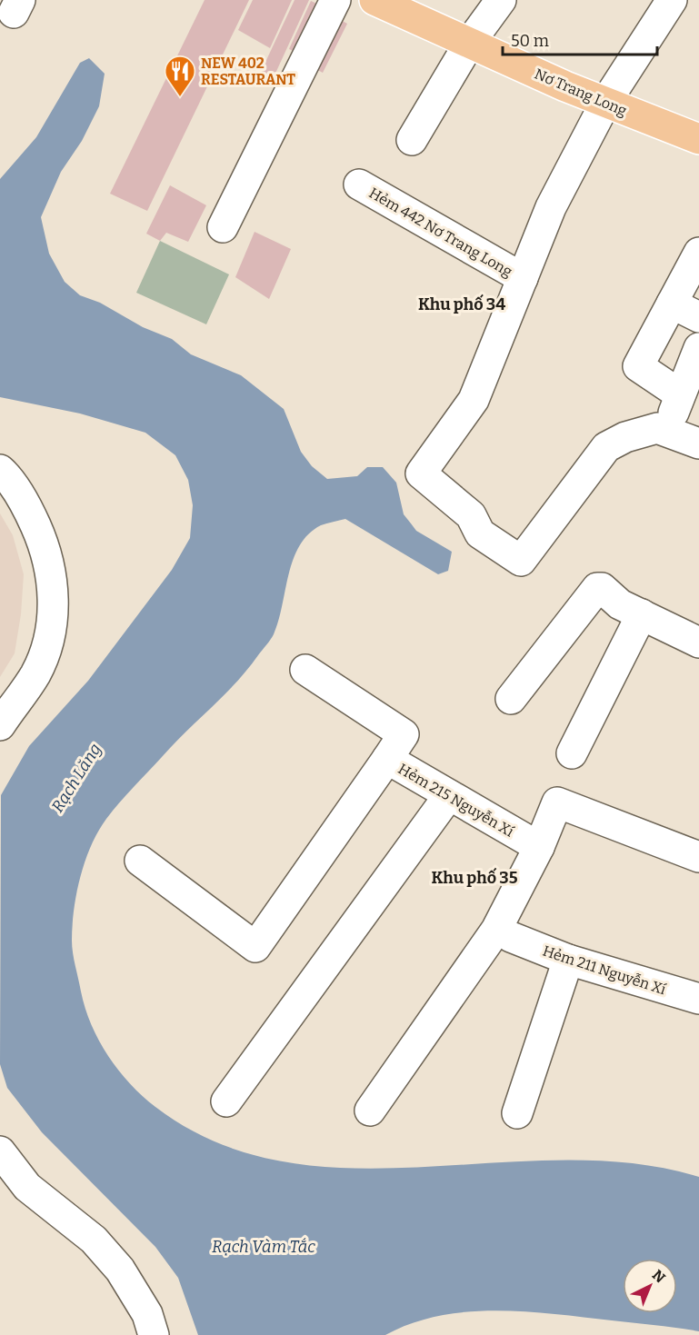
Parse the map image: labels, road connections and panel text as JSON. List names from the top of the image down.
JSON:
{
  "streets": {
    "main road": ["Nơ Trang Long"],
    "street": ["Hẻm 442 Nơ Trang Long", "Hẻm 215 Nguyễn Xí", "Hẻm 211 Nguyễn Xí"]
  },
  "crossings": [
    ["Nơ Trang Long", "Hẻm 442 Nơ Trang Long"]
  ],
  "districts": ["Khu phố 34", "Khu phố 35"],
  "water": ["Rạch Lăng", "Rạch Vàm Tắc"],
  "places": {
    "restaurant": ["NEW 402 RESTAURANT"]
  },
  "scale_bar": "50 m",
  "north": "top right"
}
